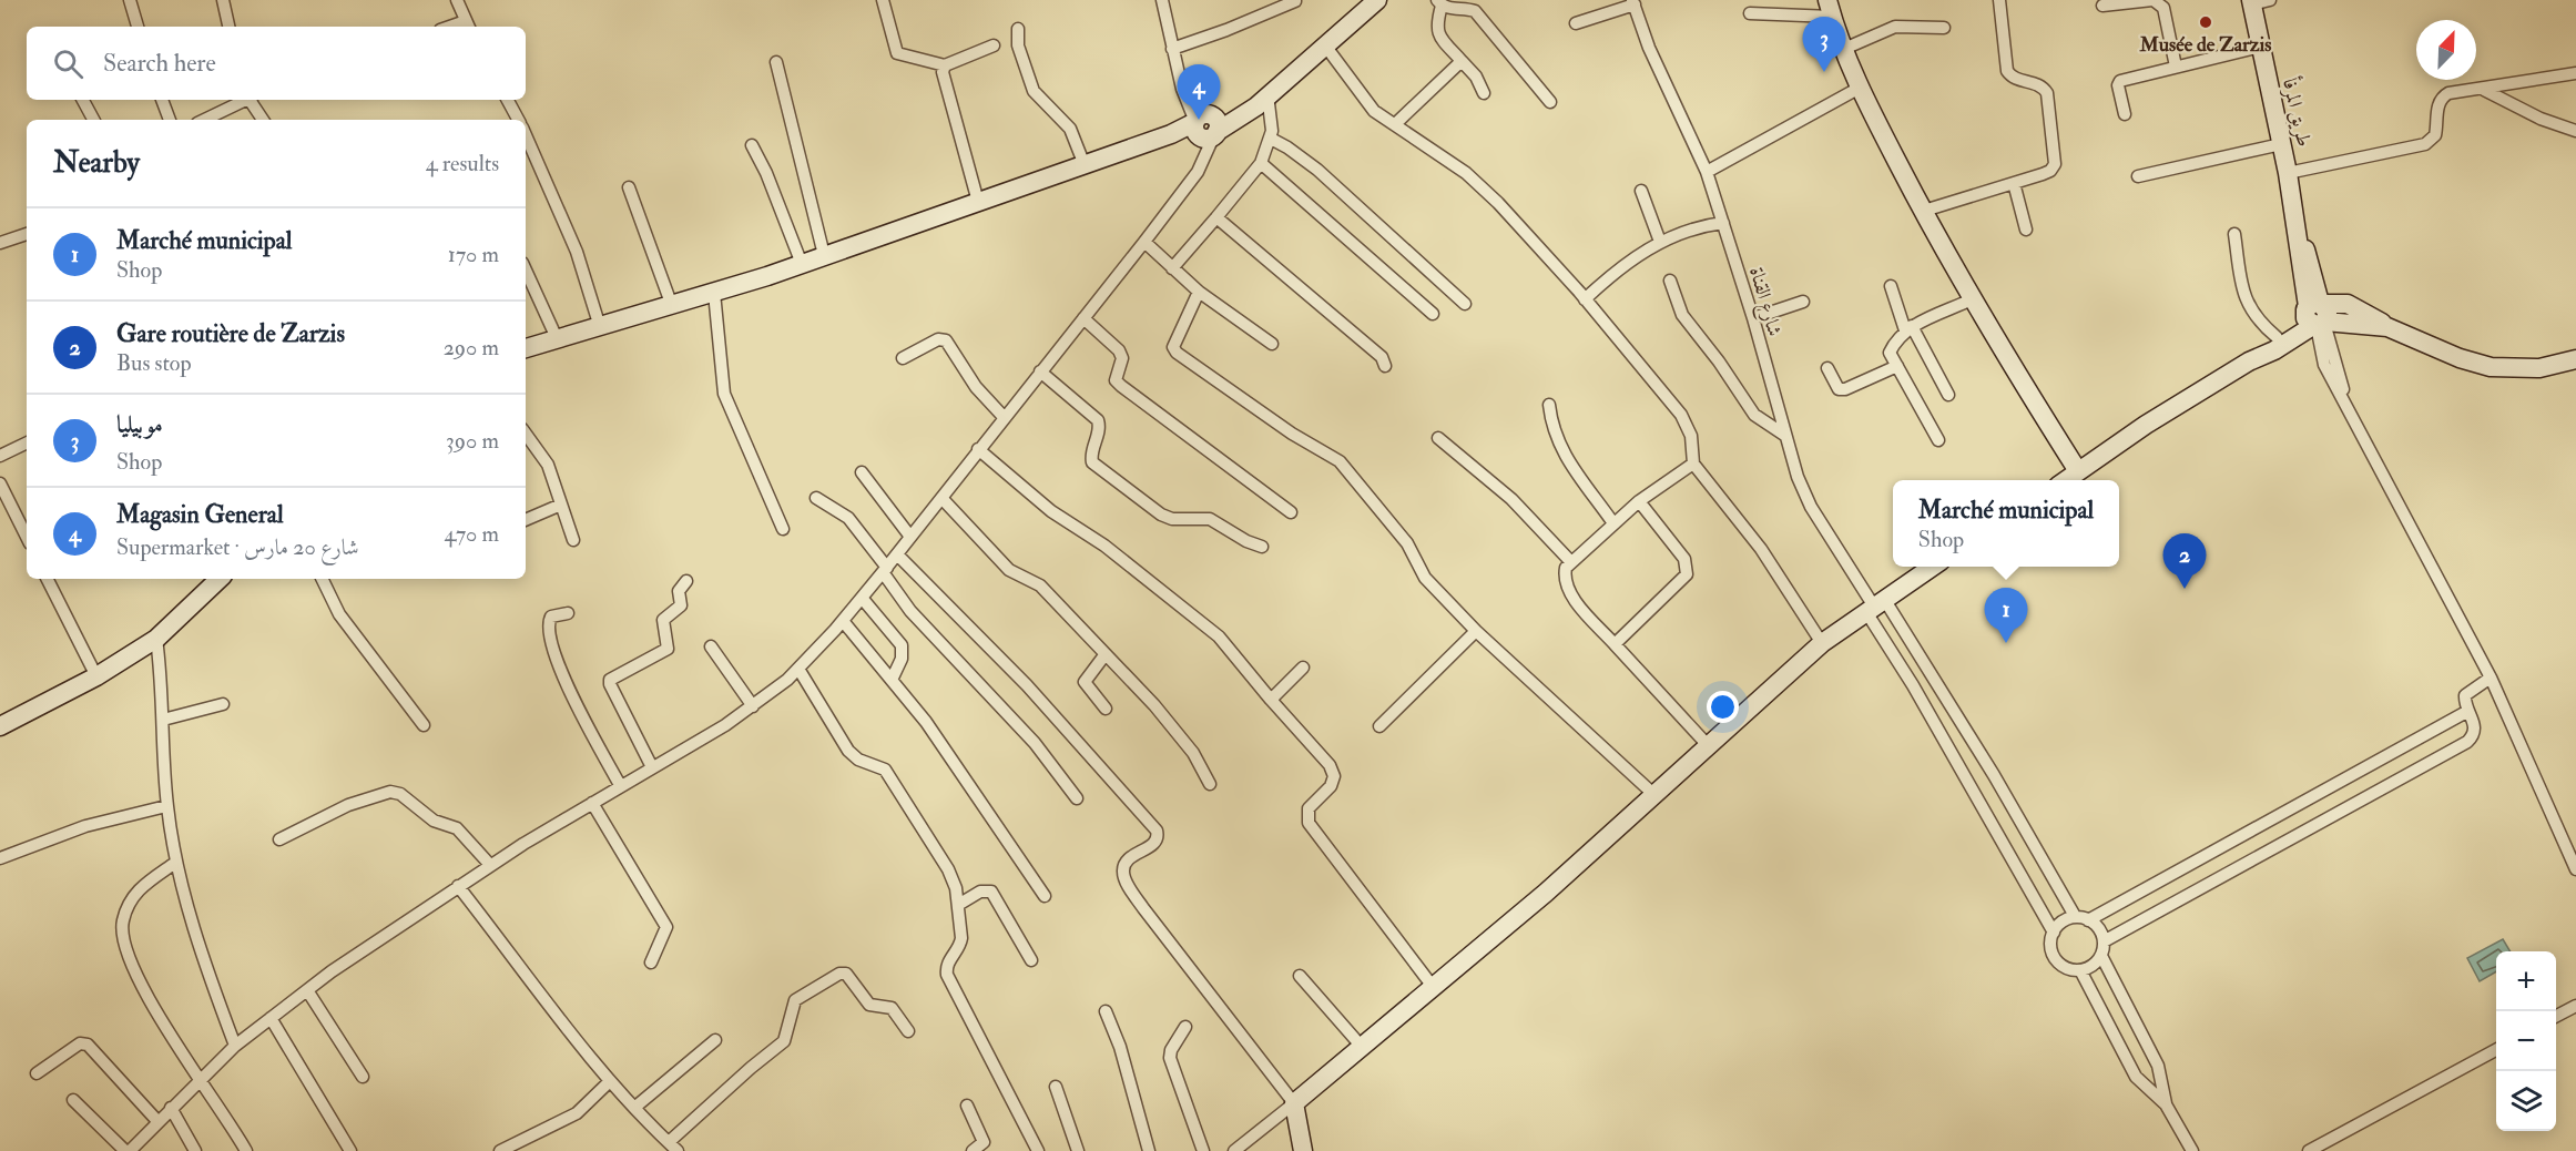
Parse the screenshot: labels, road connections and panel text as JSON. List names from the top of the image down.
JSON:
{
  "streets": {
    "street": ["طريق المرفأ", "شارع القناة"]
  },
  "places": ["Musée de Zarzis"],
  "north": "top right",
  "page": {
    "pins": [
      "3",
      "4",
      "2",
      "1"
    ],
    "search": "Search here",
    "heading": ["Nearby", "4 results"],
    "list": [
      {
        "mark": "1",
        "name": "Marché municipal",
        "note": "Shop",
        "value": "170 m"
      },
      {
        "mark": "2",
        "name": "Gare routière de Zarzis",
        "note": "Bus stop",
        "value": "290 m"
      },
      {
        "mark": "3",
        "name": "موبيليا",
        "note": "Shop",
        "value": "390 m"
      },
      {
        "mark": "4",
        "name": "Magasin General",
        "note": "Supermarket · شارع 20 مارس",
        "value": "470 m"
      }
    ],
    "popup": ["Marché municipal", "Shop"],
    "map_buttons": ["+", "−"]
  }
}
